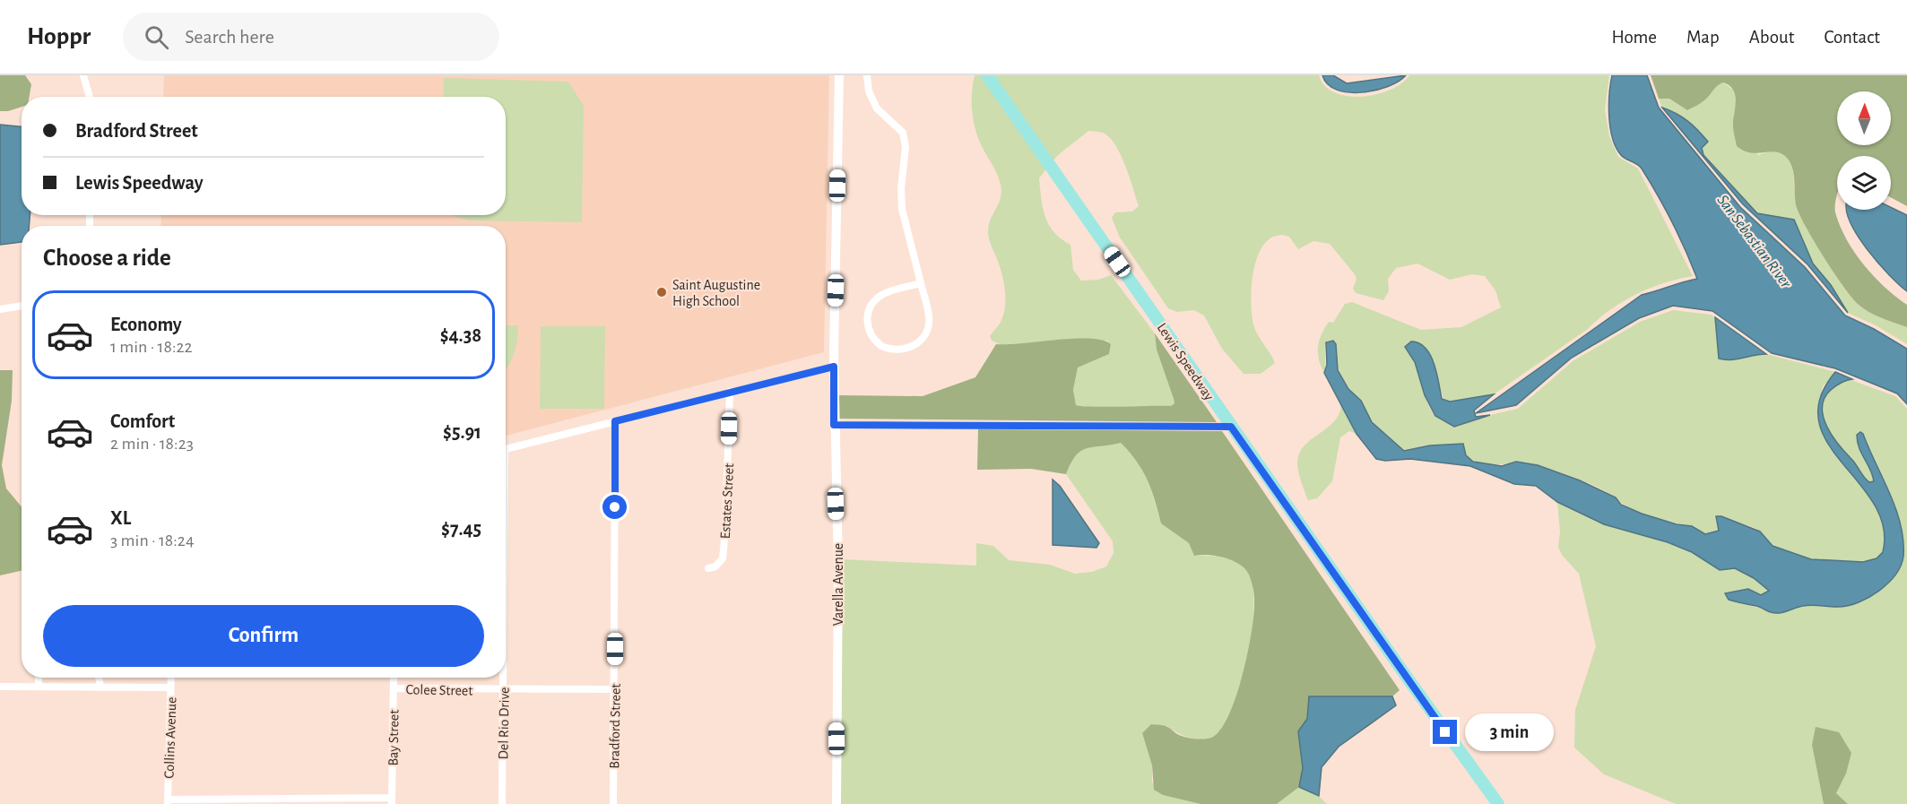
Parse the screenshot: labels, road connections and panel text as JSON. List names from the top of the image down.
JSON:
{
  "streets": {
    "main road": ["Lewis Speedway"],
    "street": [
      "Estates Street",
      "Varella Avenue",
      "Colee Street",
      "Del Rio Drive",
      "Bradford Street",
      "Collins Avenue",
      "Bay Street"
    ]
  },
  "crossings": [
    ["Colee Street", "Del Rio Drive"],
    ["Colee Street", "Bradford Street"],
    ["Colee Street", "Bay Street"]
  ],
  "water": ["San Sebastian River"],
  "places": ["Saint Augustine High School"],
  "north": "top",
  "page": {
    "header": "Hoppr",
    "search": "Search here",
    "nav": [
      "Home",
      "Map",
      "About",
      "Contact"
    ],
    "banner": ["Bradford Street", "Lewis Speedway"],
    "heading": "Choose a ride",
    "list": [
      {
        "name": "Economy",
        "note": "1 min · 18:22",
        "value": "$4.38"
      },
      {
        "name": "Comfort",
        "note": "2 min · 18:23",
        "value": "$5.91"
      },
      {
        "name": "XL",
        "note": "3 min · 18:24",
        "value": "$7.45"
      }
    ],
    "buttons": "Confirm",
    "bubble": "3 min"
  }
}
